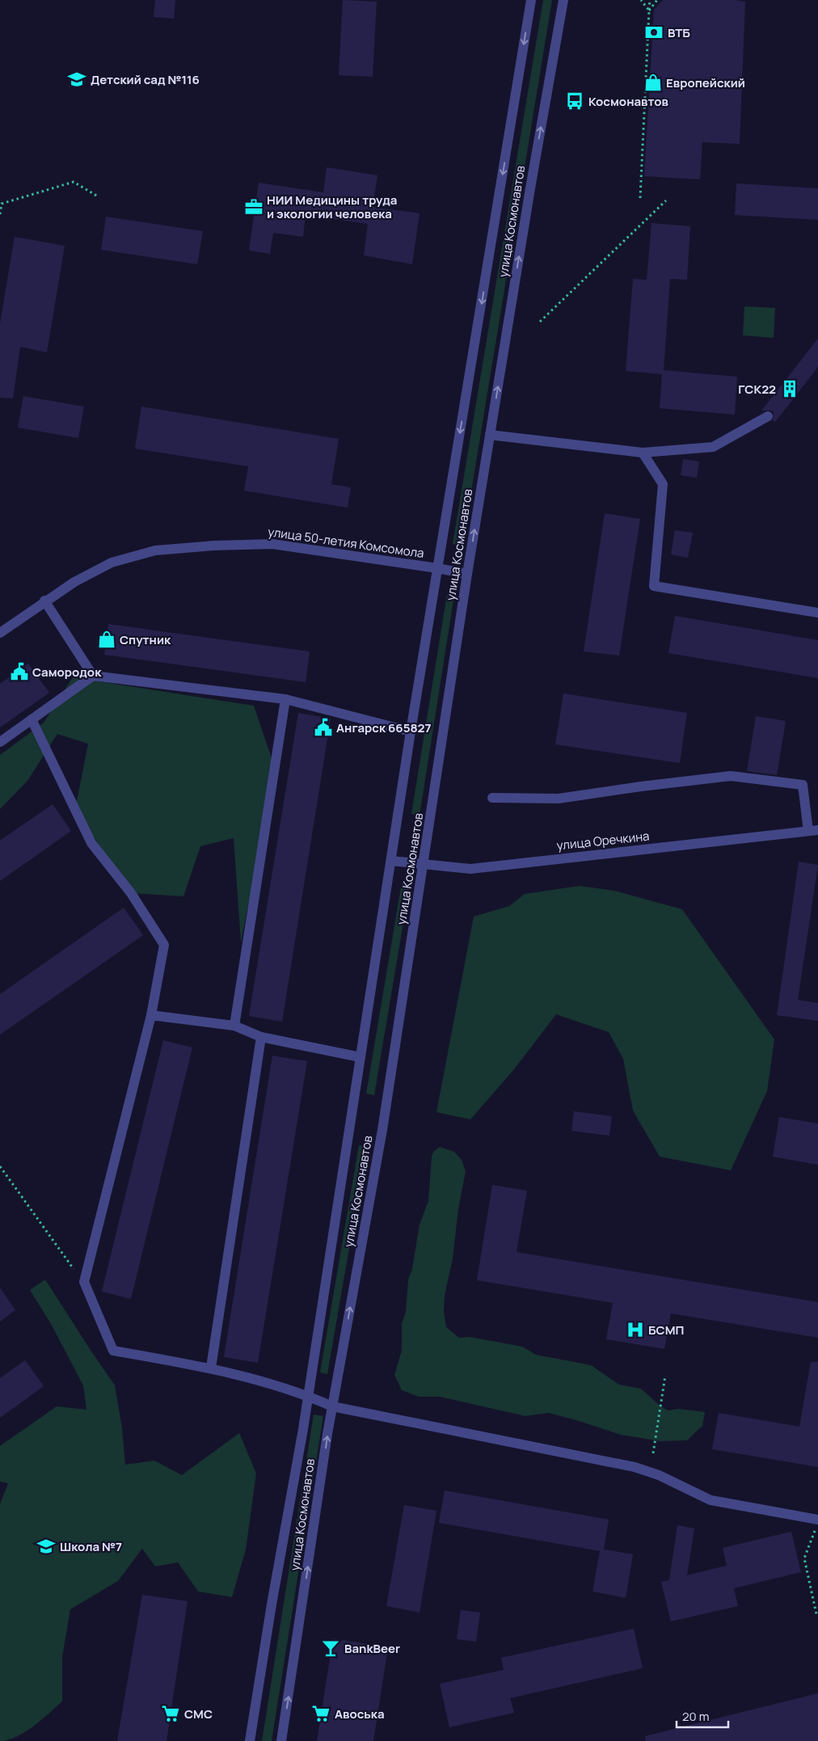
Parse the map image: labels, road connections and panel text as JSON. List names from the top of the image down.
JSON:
{
  "streets": {
    "street": ["улица Космонавтов", "улица 50-летия Комсомола", "улица Оречкина"]
  },
  "crossings": [
    ["улица Космонавтов", "улица 50-летия Комсомола"],
    ["улица Космонавтов", "улица Оречкина"]
  ],
  "places": {
    "bank": ["ВТБ"],
    "school or university": ["Детский сад №116", "Школа №7"],
    "shop": ["Европейский", "Спутник"],
    "bus stop": ["Космонавтов"],
    "office": ["НИИ Медицины труда и экологии человека"],
    "building": ["ГСК22"],
    "public building": ["Самородок", "Ангарск 665827"],
    "hospital": ["БСМП"],
    "bar": ["BankBeer"],
    "supermarket": ["СМС", "Авоська"]
  },
  "scale_bar": "20 m"
}
